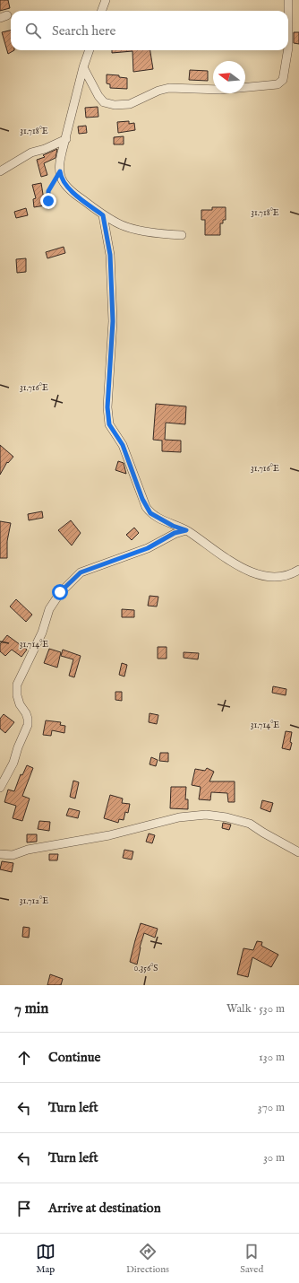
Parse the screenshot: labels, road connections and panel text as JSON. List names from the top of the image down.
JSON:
{
  "north": "left",
  "page": {
    "search": "Search here",
    "heading": ["7 min", "Walk · 530 m"],
    "list": [
      ["Continue", "130 m"],
      ["Turn left", "370 m"],
      ["Turn left", "30 m"],
      "Arrive at destination"
    ],
    "nav": ["Map", "Directions", "Saved"]
  },
  "coordinates": [
    "31.718°E",
    "31.716°E",
    "31.714°E",
    "31.712°E",
    "0.356°S"
  ]
}
